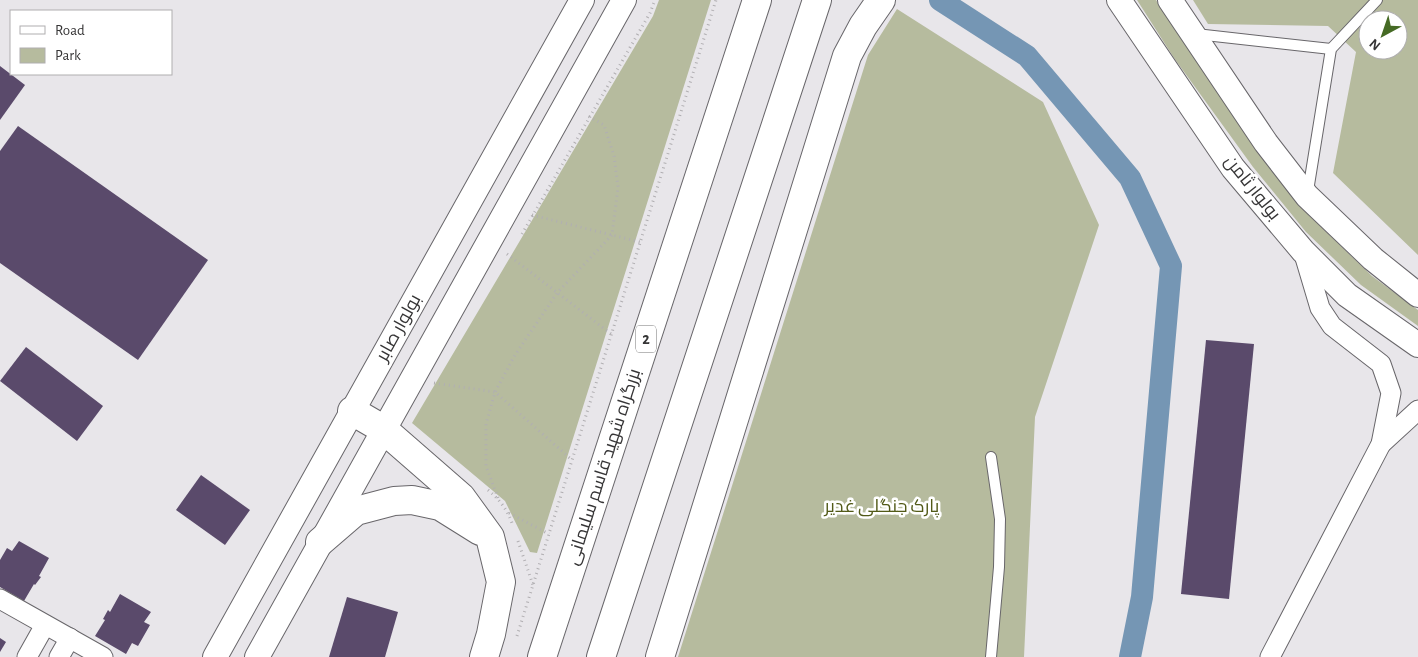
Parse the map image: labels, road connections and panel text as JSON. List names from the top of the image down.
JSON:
{
  "streets": {
    "highway": ["2", "بزرگراه شهید قاسم سلیمانی"],
    "street": ["بولوار ثامن", "بولوار صابر"]
  },
  "parks": ["پارک جنگلی غدیر"],
  "legend": ["Road", "Park"],
  "north": "bottom left"
}
